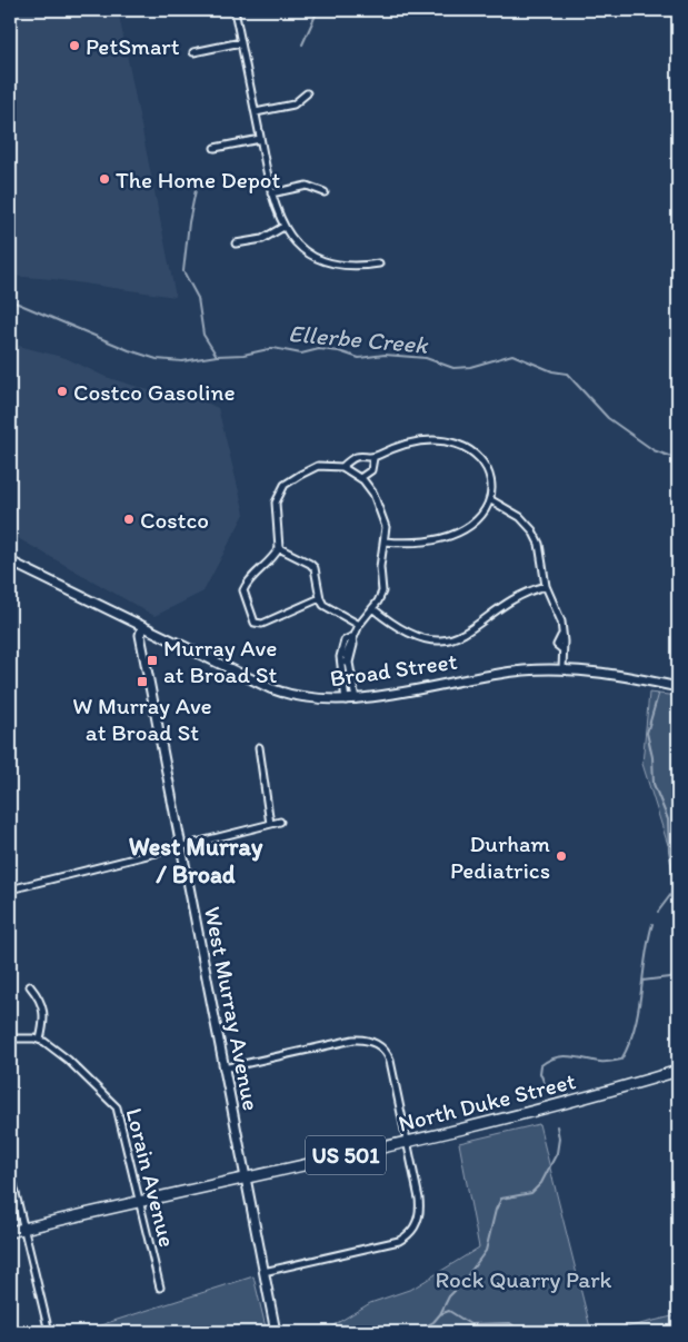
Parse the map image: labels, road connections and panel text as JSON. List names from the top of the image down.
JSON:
{
  "streets": {
    "highway": ["North Duke Street", "US 501"],
    "street": ["Broad Street", "West Murray Avenue", "Lorain Avenue"]
  },
  "crossings": [
    ["Broad Street", "West Murray Avenue"],
    ["West Murray Avenue", "North Duke Street"],
    ["North Duke Street", "Lorain Avenue"]
  ],
  "districts": ["West Murray / Broad"],
  "water": ["Ellerbe Creek"],
  "parks": ["Rock Quarry Park"],
  "places": {
    "other": [
      "PetSmart",
      "The Home Depot",
      "Costco Gasoline",
      "Costco",
      "Durham Pediatrics"
    ],
    "transit": ["Murray Ave at Broad St", "W Murray Ave at Broad St"]
  }
}
